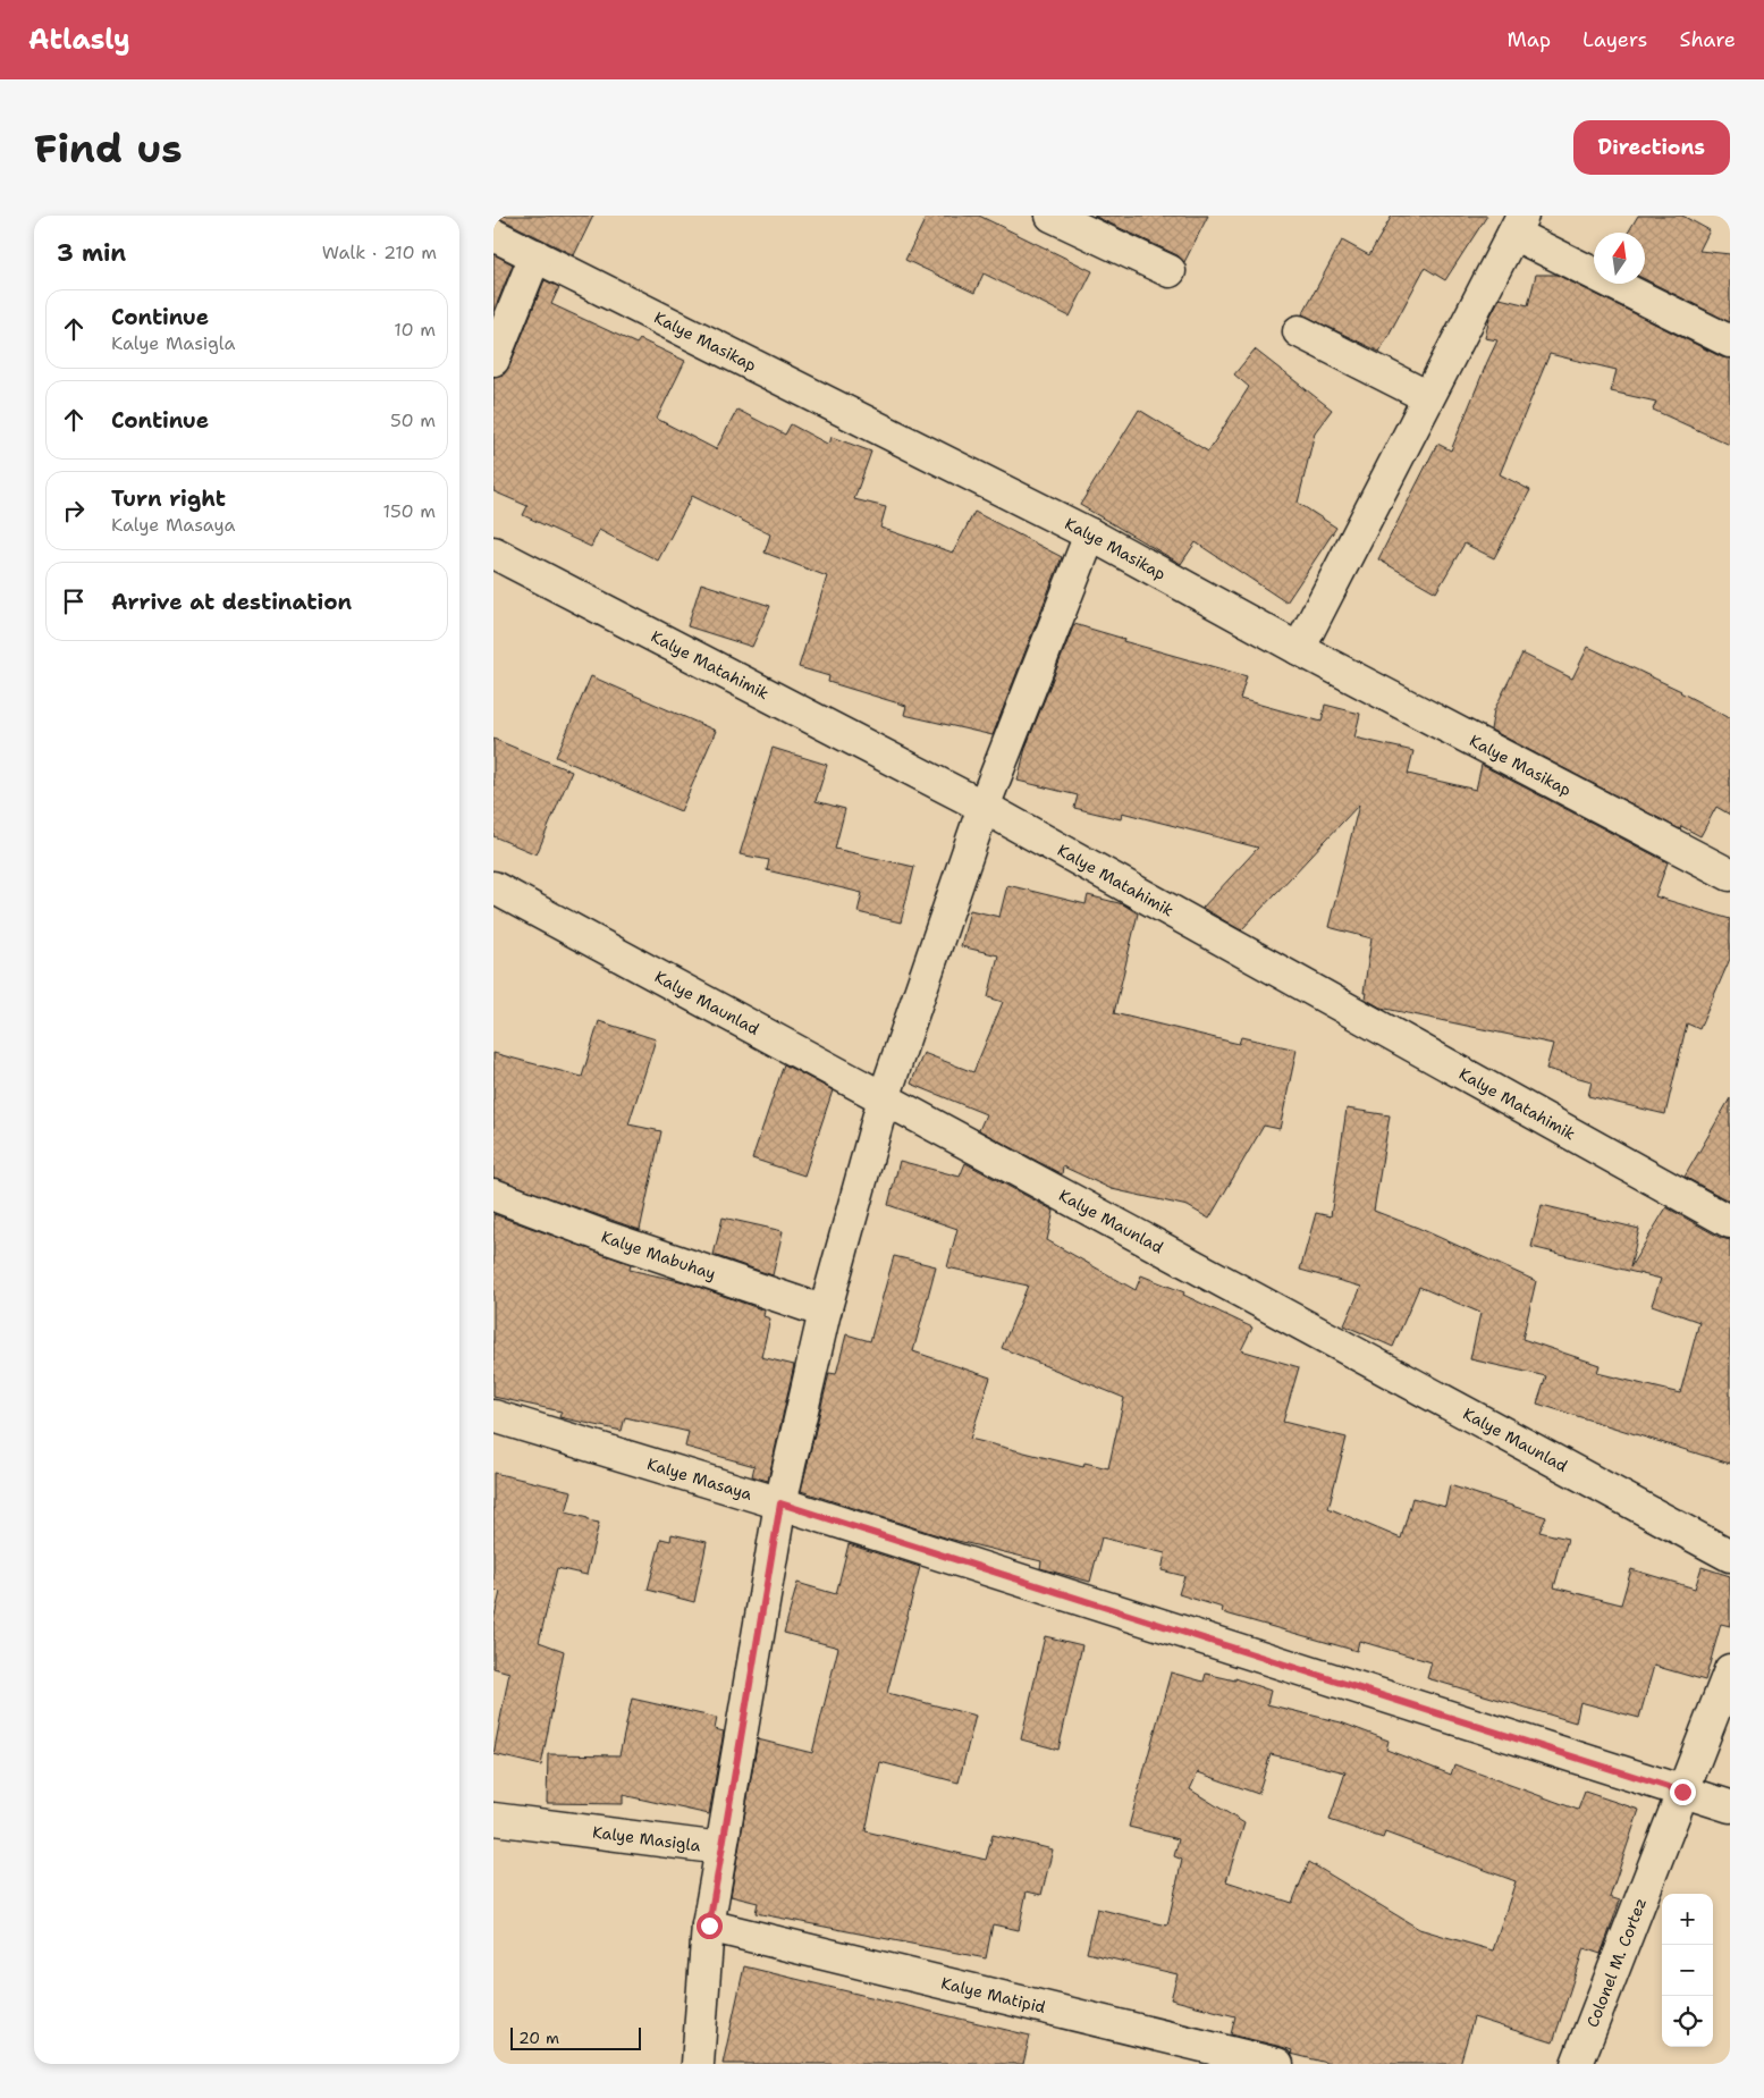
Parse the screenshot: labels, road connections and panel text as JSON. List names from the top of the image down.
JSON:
{
  "streets": {
    "street": [
      "Kalye Masikap",
      "Kalye Matahimik",
      "Kalye Maunlad",
      "Kalye Mabuhay",
      "Kalye Masaya",
      "Kalye Masigla",
      "Colonel M. Cortez",
      "Kalye Matipid"
    ]
  },
  "crossings": [
    ["Kalye Masaya", "Colonel M. Cortez"],
    ["Kalye Masigla", "Kalye Matipid"]
  ],
  "scale_bar": "20 m",
  "north": "top",
  "page": {
    "header": "Atlasly",
    "nav": ["Map", "Layers", "Share"],
    "buttons": "Directions",
    "title": "Find us",
    "heading": ["3 min", "Walk · 210 m"],
    "list": [
      ["Continue", "Kalye Masigla", "10 m"],
      ["Continue", "50 m"],
      ["Turn right", "Kalye Masaya", "150 m"],
      "Arrive at destination"
    ],
    "map_buttons": ["+", "−"],
    "scale": "20 m"
  }
}
